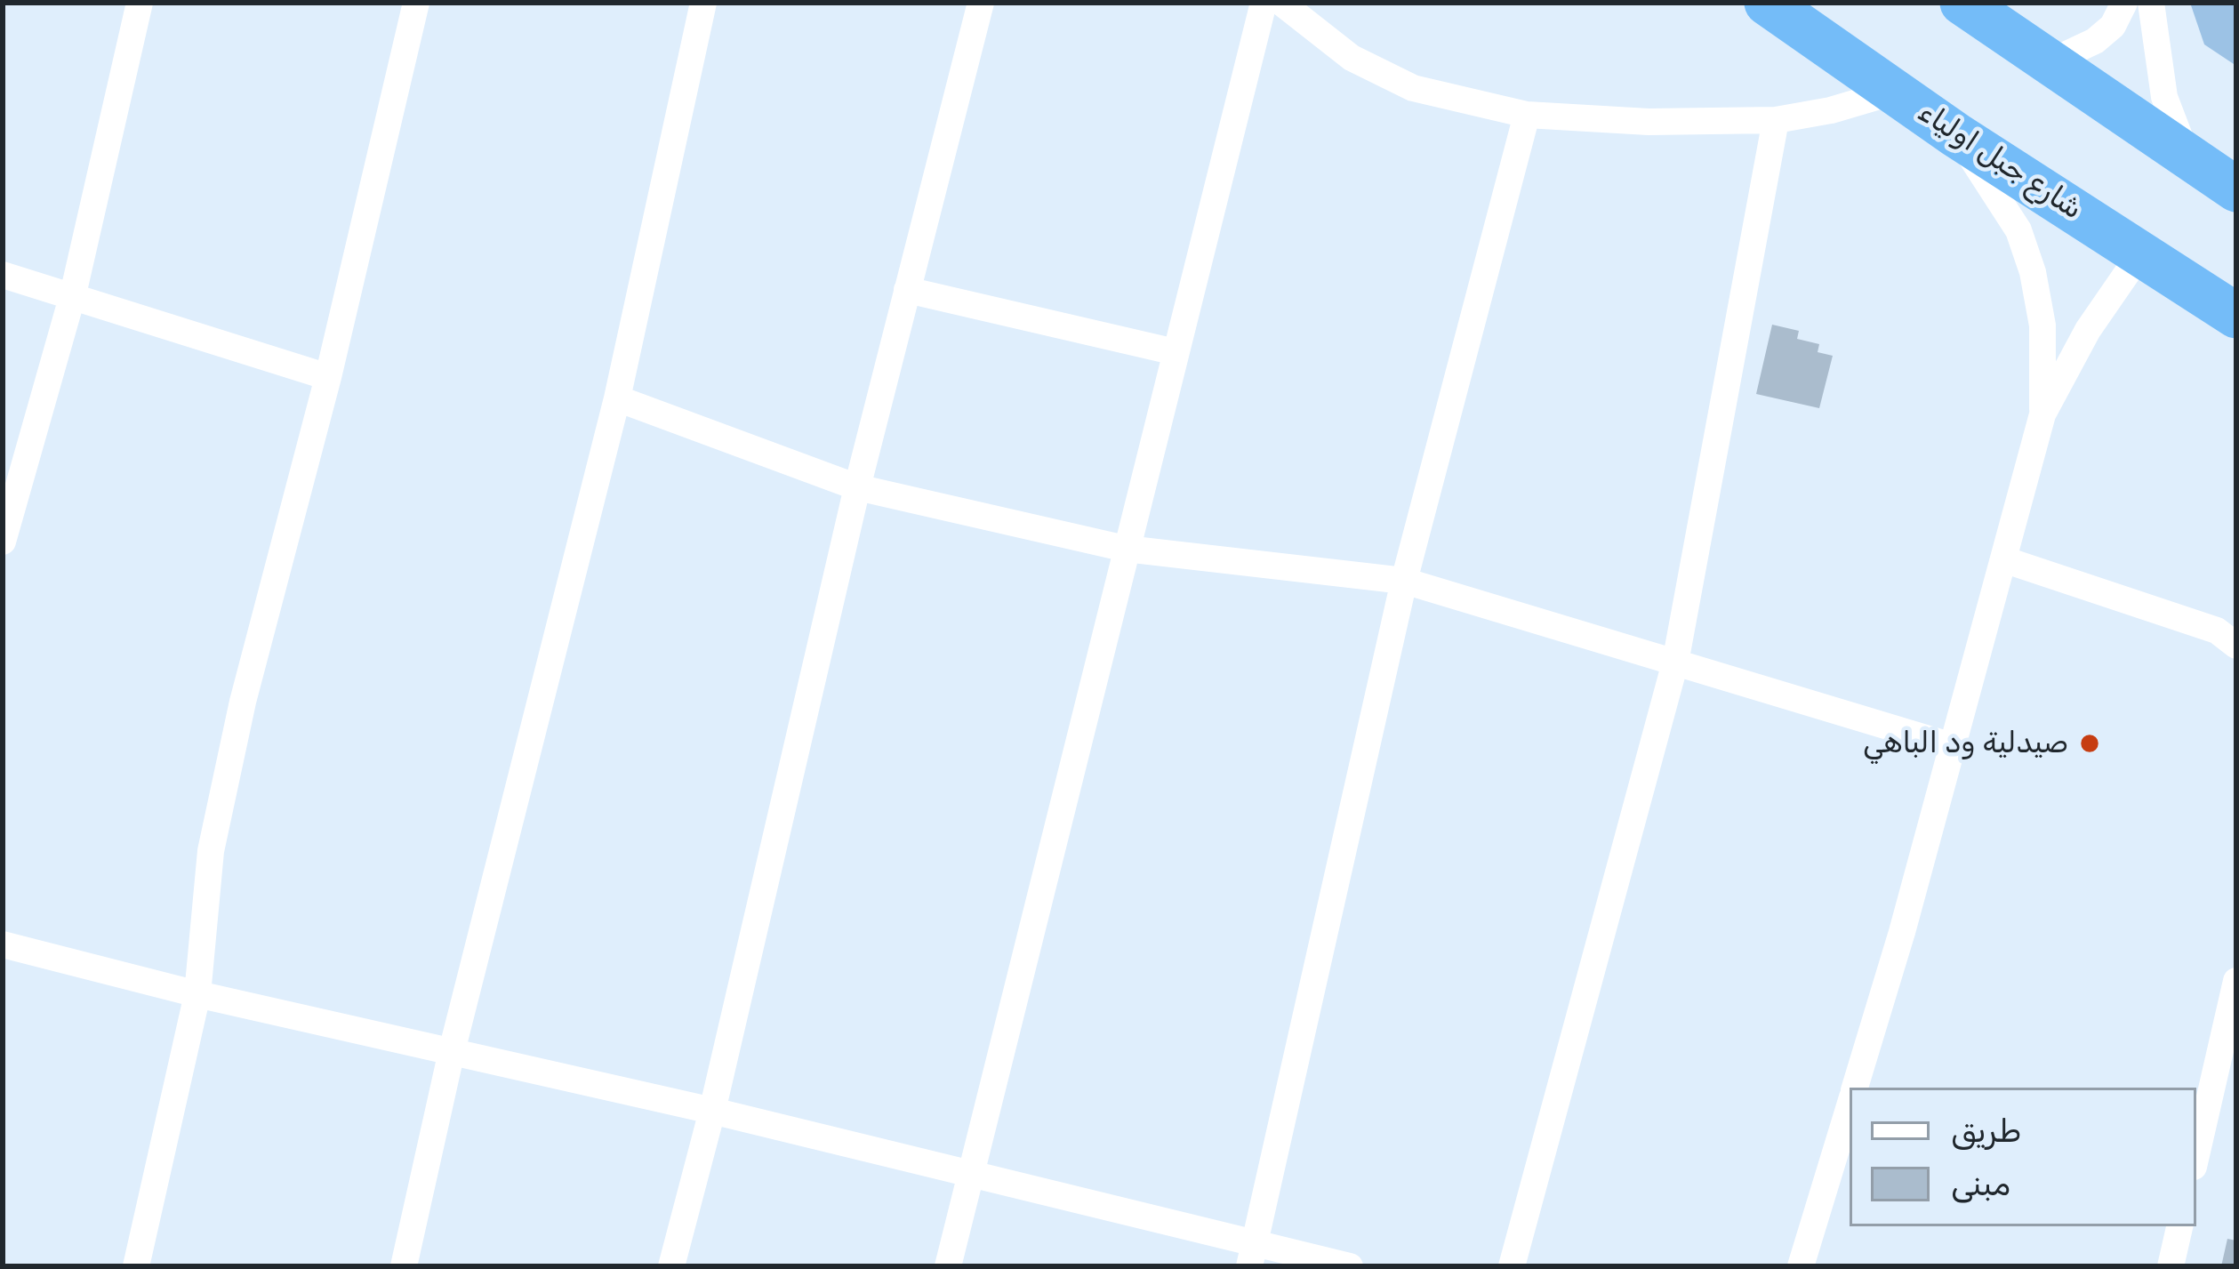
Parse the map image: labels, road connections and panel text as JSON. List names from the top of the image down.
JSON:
{
  "streets": {
    "highway": ["شارع جبل اولياء"]
  },
  "places": ["صيدلية ود الباهي"],
  "legend": ["طريق", "مبنى"]
}
